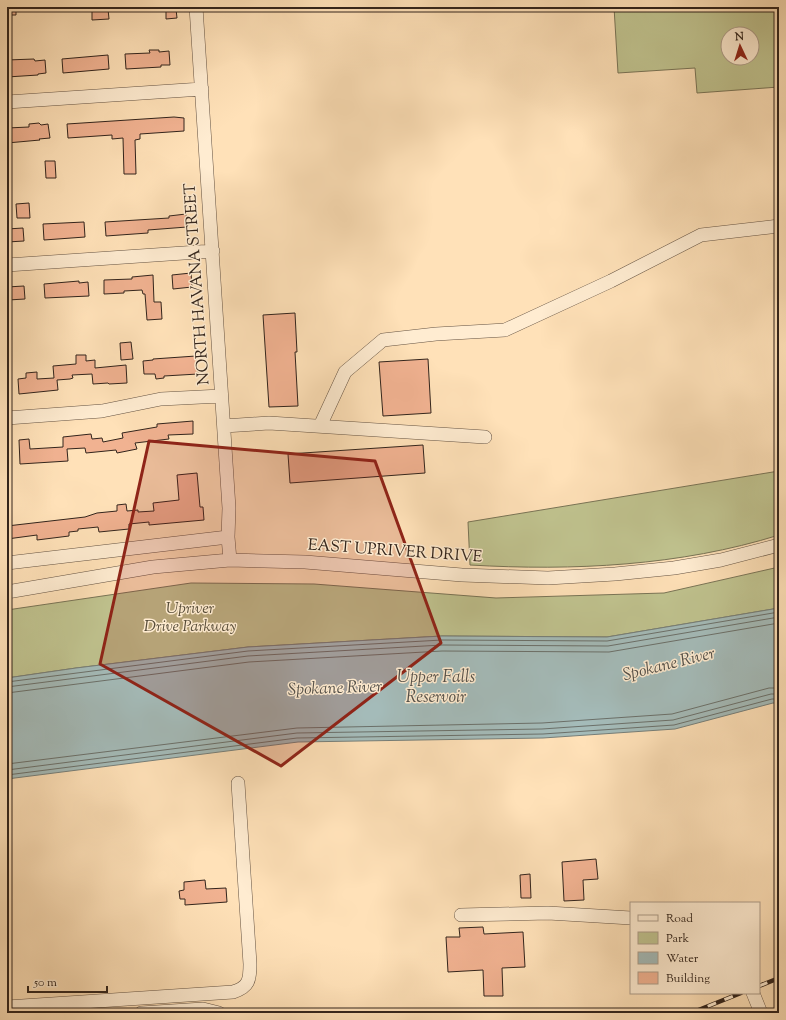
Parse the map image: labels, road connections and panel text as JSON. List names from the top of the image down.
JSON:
{
  "streets": {
    "street": ["NORTH HAVANA STREET", "EAST UPRIVER DRIVE"]
  },
  "crossings": [
    ["NORTH HAVANA STREET", "EAST UPRIVER DRIVE"]
  ],
  "water": ["Spokane River", "Upper Falls Reservoir"],
  "parks": ["Upriver Drive Parkway"],
  "legend": [
    "Road",
    "Park",
    "Water",
    "Building"
  ],
  "scale_bar": "50 m",
  "north": "top"
}
